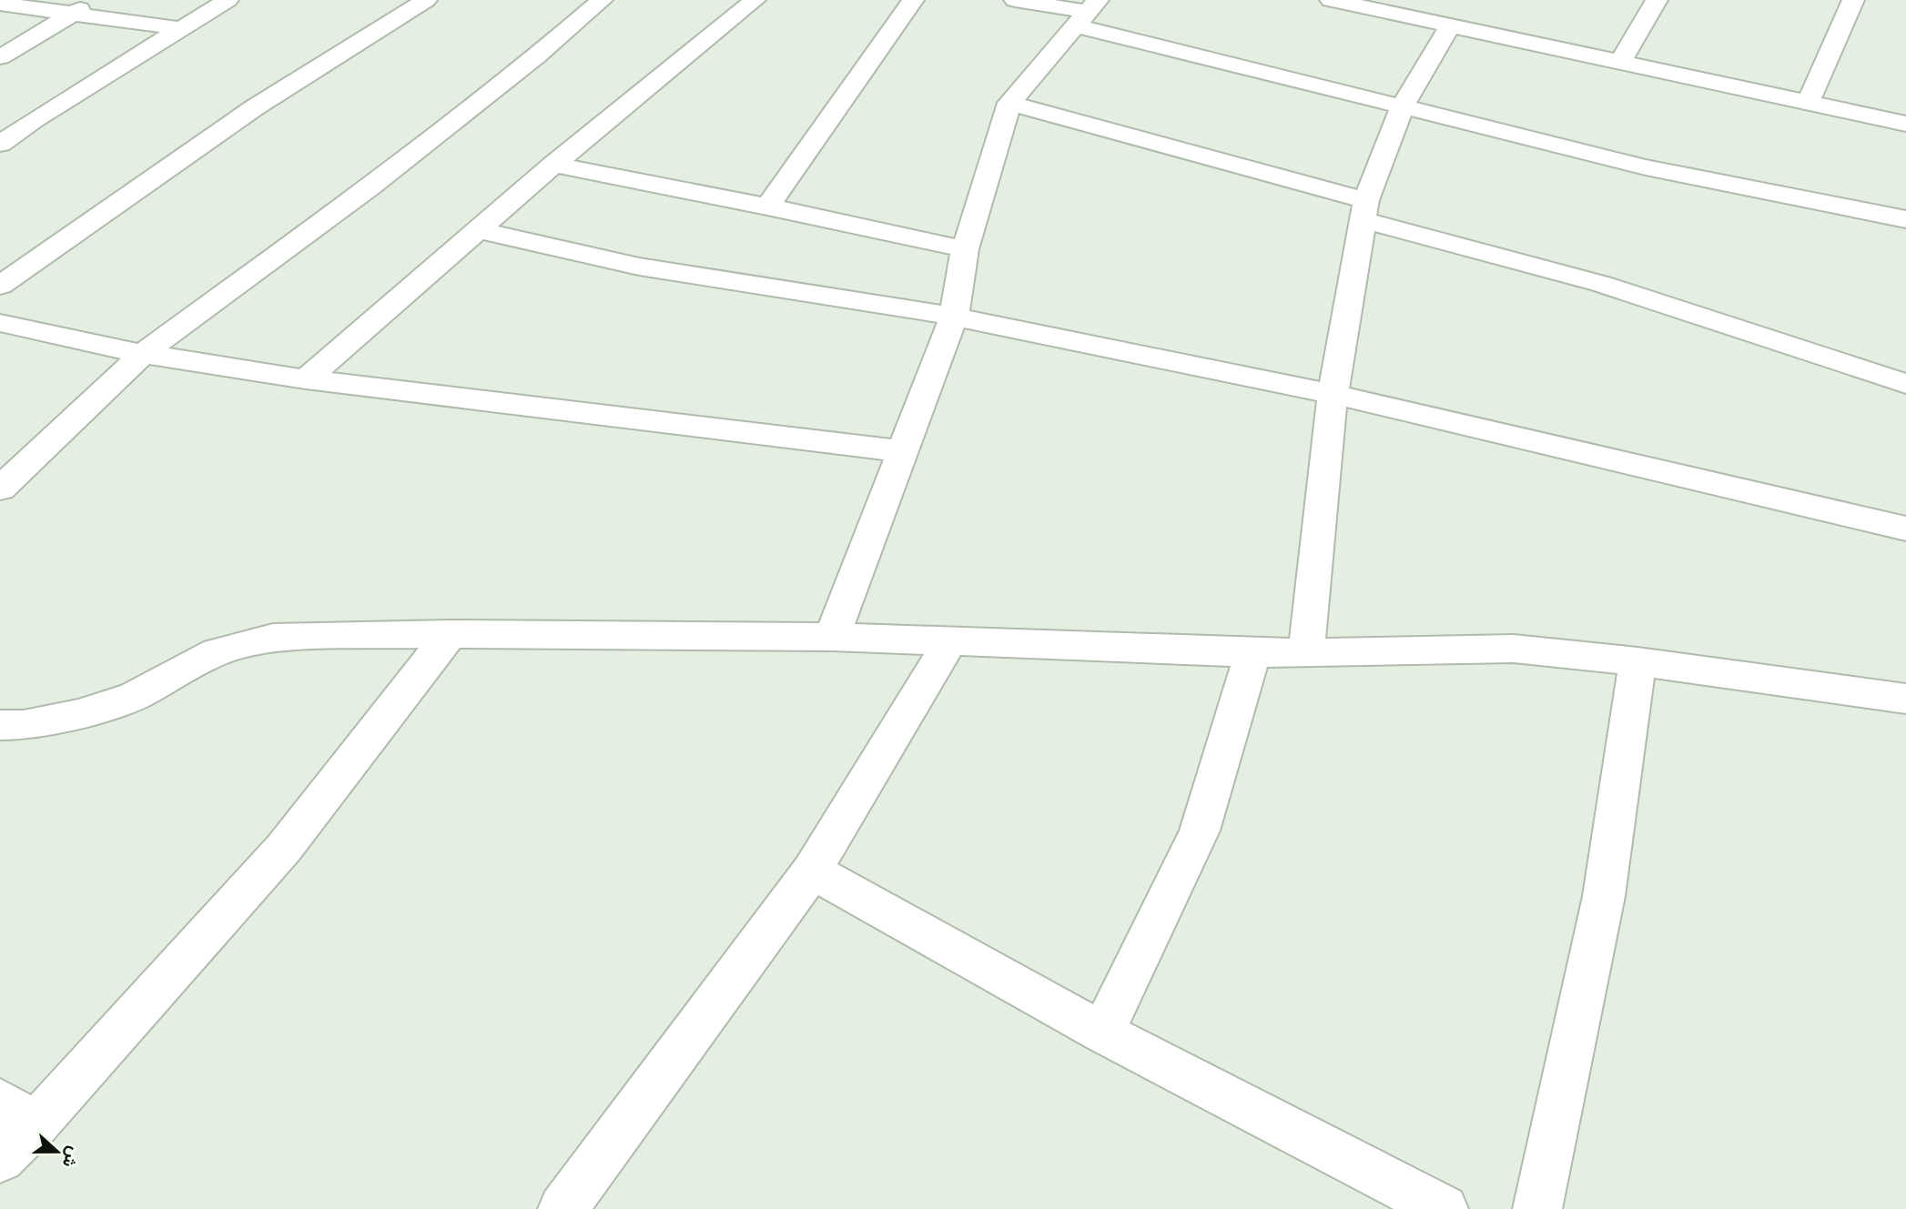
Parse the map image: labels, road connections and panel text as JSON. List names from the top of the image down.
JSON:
{
  "north": "right"
}
